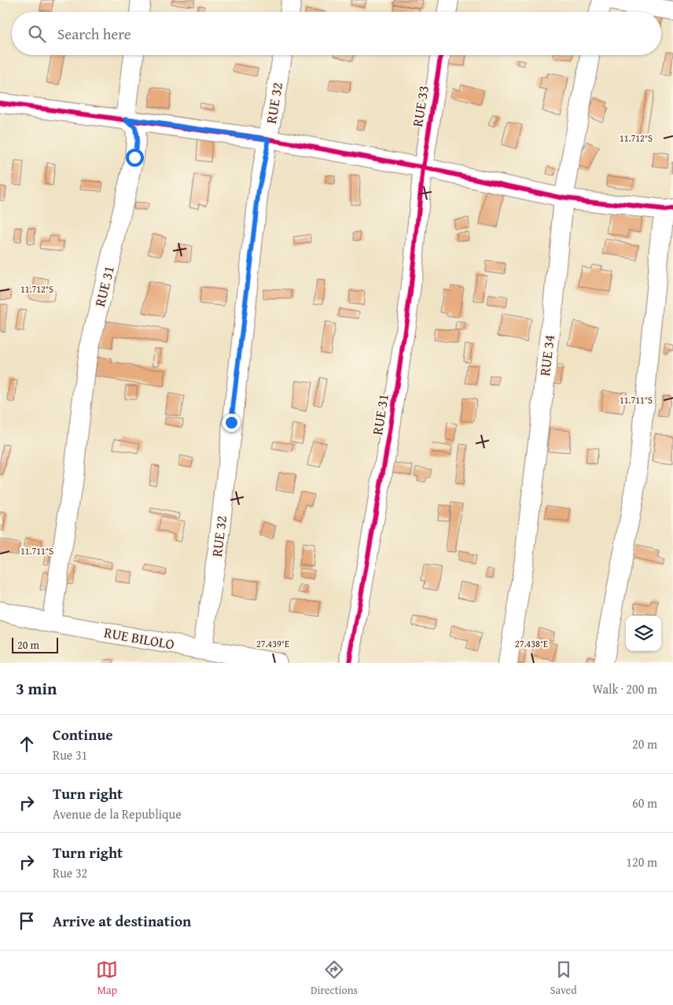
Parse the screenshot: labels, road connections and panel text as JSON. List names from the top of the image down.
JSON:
{
  "streets": {
    "street": [
      "RUE 32",
      "RUE 33",
      "RUE 31",
      "RUE 34",
      "RUE BILOLO"
    ]
  },
  "crossings": [
    ["RUE 32", "RUE BILOLO"],
    ["RUE 33", "RUE 31"],
    ["RUE 31", "RUE BILOLO"]
  ],
  "scale_bar": "20 m",
  "page": {
    "search": "Search here",
    "scale": "20 m",
    "heading": ["3 min", "Walk · 200 m"],
    "list": [
      ["Continue", "Rue 31", "20 m"],
      ["Turn right", "Avenue de la Republique", "60 m"],
      ["Turn right", "Rue 32", "120 m"],
      "Arrive at destination"
    ],
    "nav": ["Map", "Directions", "Saved"]
  },
  "coordinates": [
    "11.712°S",
    "11.711°S",
    "27.439°E",
    "27.438°E"
  ]
}
